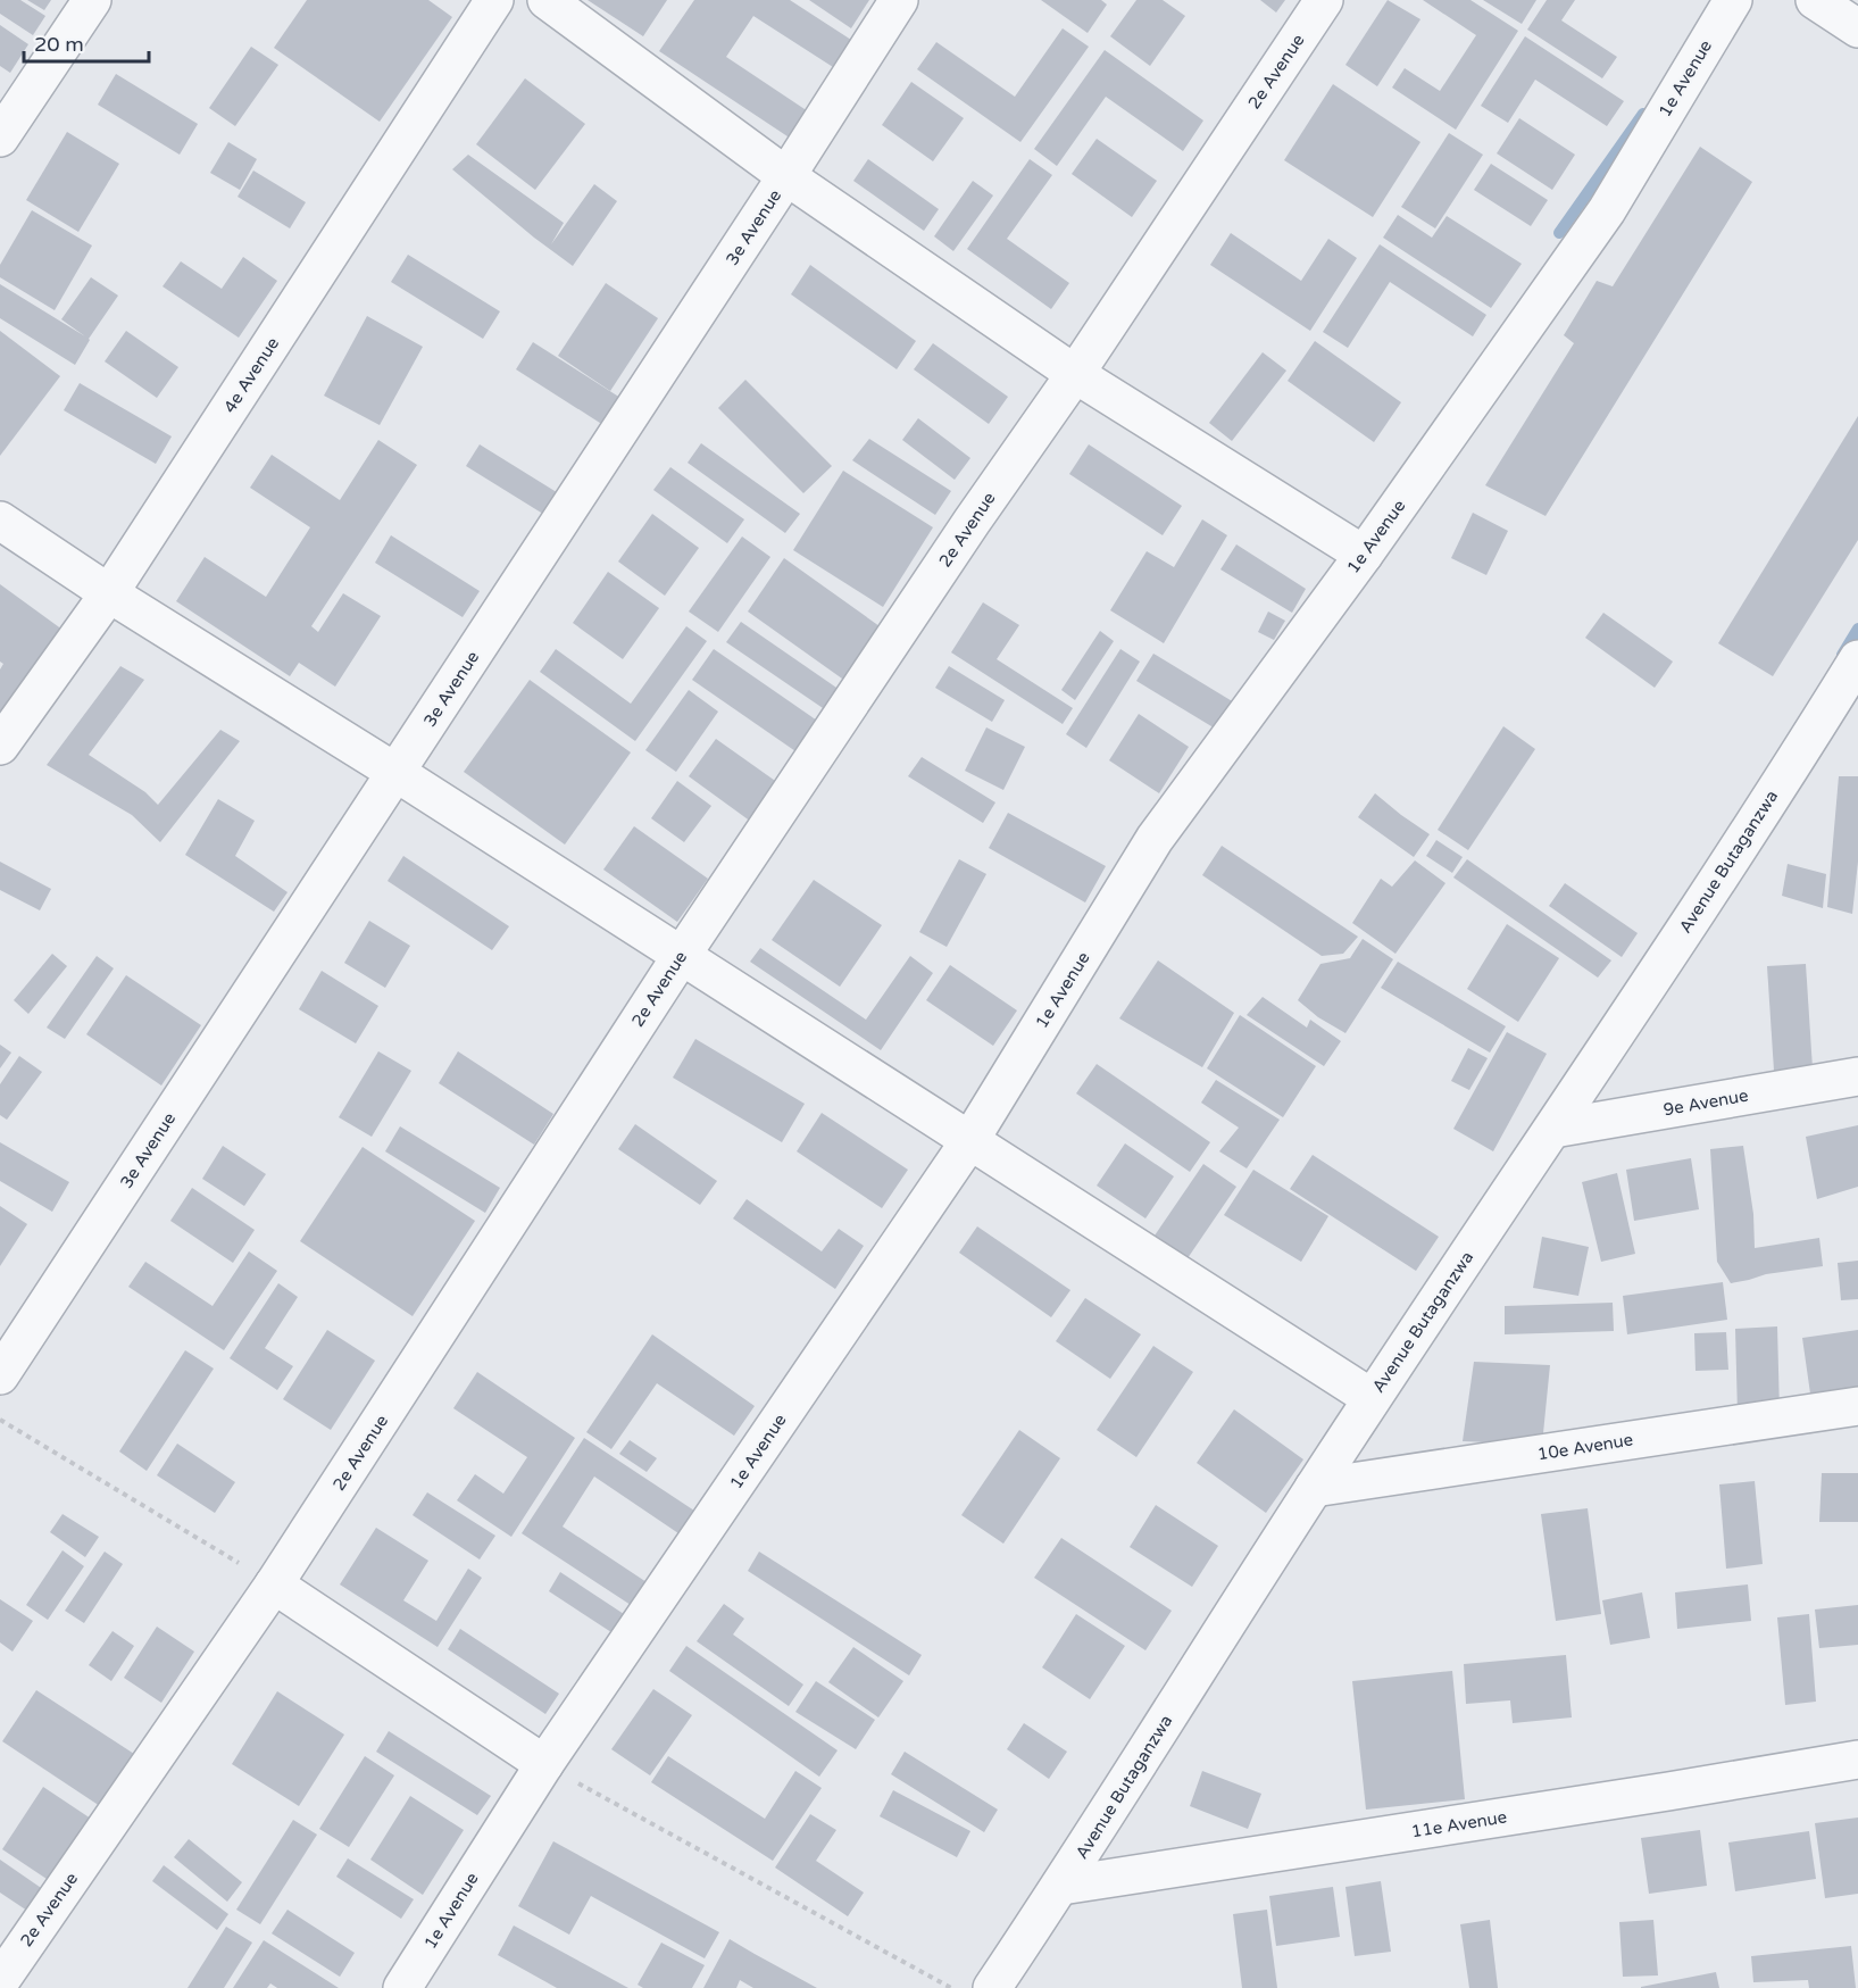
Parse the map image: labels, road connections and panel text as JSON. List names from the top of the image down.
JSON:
{
  "streets": {
    "street": [
      "2e Avenue",
      "1e Avenue",
      "3e Avenue",
      "4e Avenue",
      "Avenue Butaganzwa",
      "9e Avenue",
      "10e Avenue",
      "11e Avenue"
    ]
  },
  "crossings": [
    ["Avenue Butaganzwa", "9e Avenue"],
    ["Avenue Butaganzwa", "10e Avenue"],
    ["Avenue Butaganzwa", "11e Avenue"]
  ],
  "scale_bar": "20 m"
}
